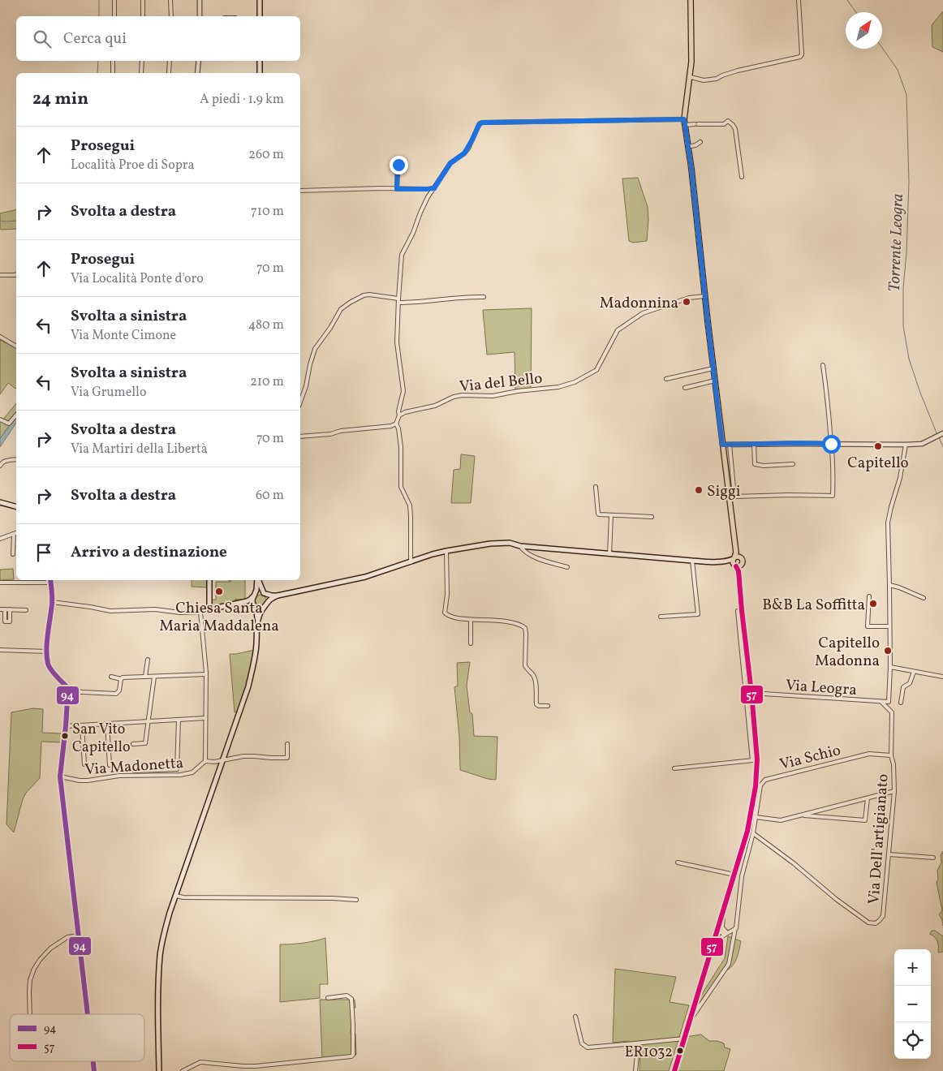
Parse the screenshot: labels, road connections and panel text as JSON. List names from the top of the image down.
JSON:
{
  "streets": {
    "main road": ["Via Schio"],
    "street": [
      "Via del Bello",
      "Via Leogra",
      "Via Madonetta",
      "Via Dell'artigianato"
    ]
  },
  "crossings": [
    ["Via del Bello", "Via Schio"],
    ["Via Leogra", "Via Schio"],
    ["Via Leogra", "Via Dell'artigianato"],
    ["Via Schio", "Via Dell'artigianato"]
  ],
  "water": ["Torrente Leogra"],
  "places": [
    "Madonnina",
    "Capitello",
    "Siggi",
    "Chiesa Santa Maria Maddalena",
    "B&B La Soffitta",
    "Capitello Madonna",
    "San Vito Capitello",
    "ER1032"
  ],
  "lines": ["transit line 57", "transit line 94"],
  "legend": ["94", "57"],
  "north": "top right",
  "page": {
    "search": "Cerca qui",
    "heading": ["24 min", "A piedi · 1.9 km"],
    "list": [
      ["Prosegui", "Località Proe di Sopra", "260 m"],
      ["Svolta a destra", "710 m"],
      ["Prosegui", "Via Località Ponte d'oro", "70 m"],
      ["Svolta a sinistra", "Via Monte Cimone", "480 m"],
      ["Svolta a sinistra", "Via Grumello", "210 m"],
      ["Svolta a destra", "Via Martiri della Libertà", "70 m"],
      ["Svolta a destra", "60 m"],
      "Arrivo a destinazione"
    ],
    "map_buttons": ["+", "−"]
  }
}
